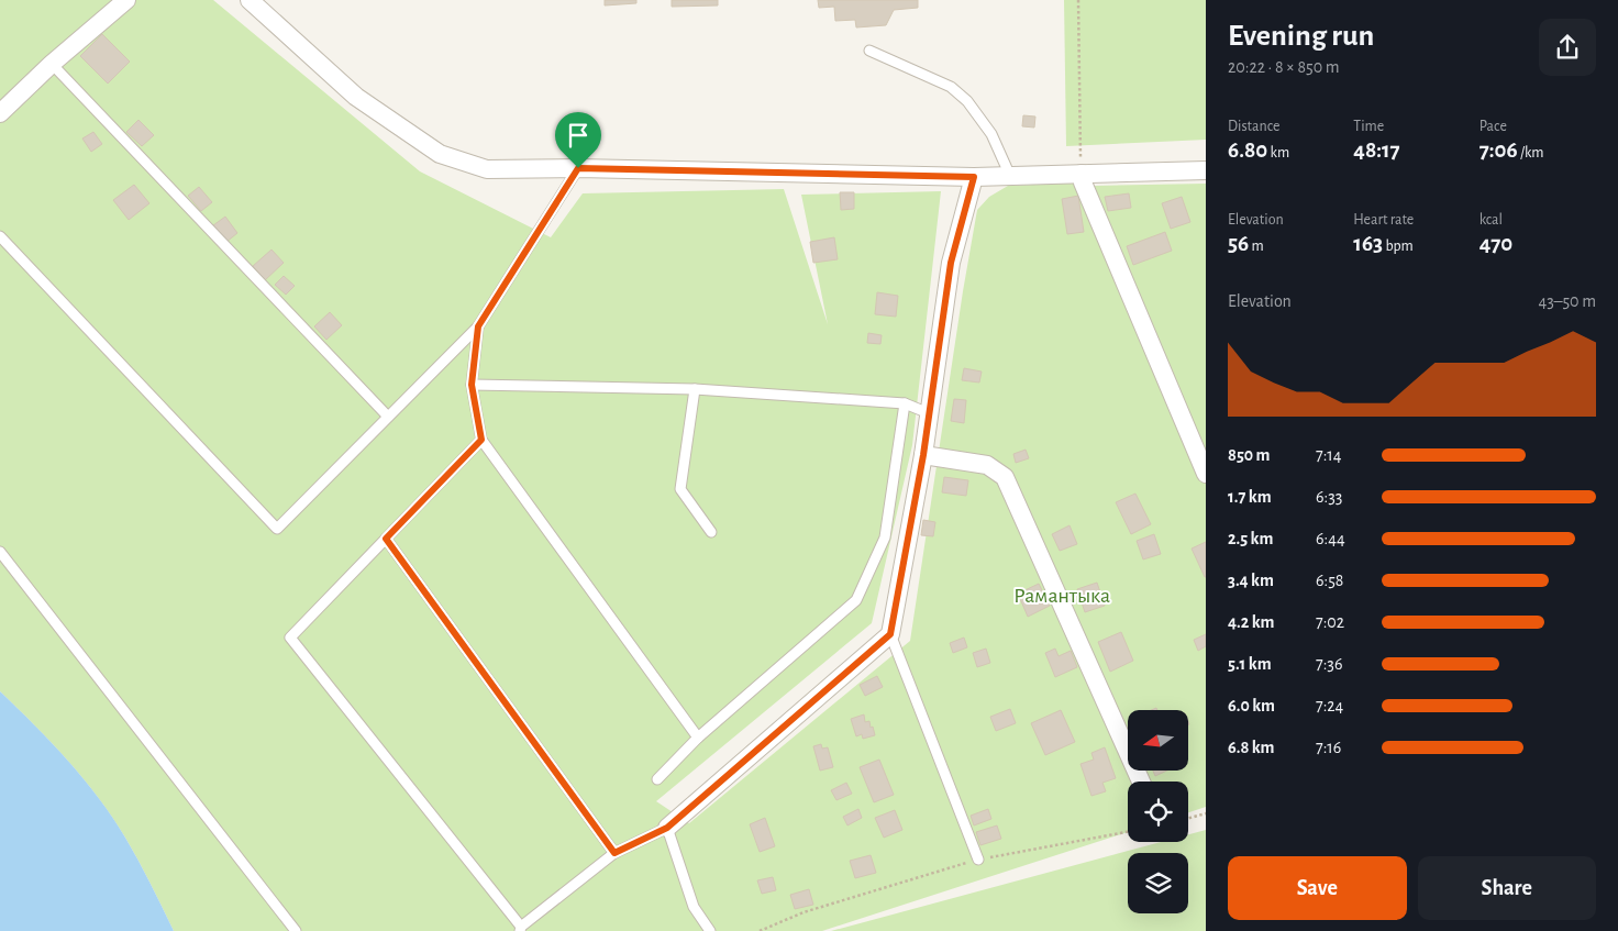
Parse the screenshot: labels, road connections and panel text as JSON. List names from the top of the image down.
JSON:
{
  "parks": ["Рамантыка"],
  "north": "left",
  "page": {
    "heading": ["Evening run", "20:22 · 8 × 850 m"],
    "stats": [
      ["Distance", "6.80 km"],
      ["Time", "48:17"],
      ["Pace", "7:06 /km"],
      ["Elevation", "56 m"],
      ["Heart rate", "163 bpm"],
      ["kcal", "470"]
    ],
    "chart": ["Elevation", "43–50 m"],
    "list": [
      {
        "name": "850 m",
        "note": "7:14"
      },
      {
        "name": "1.7 km",
        "note": "6:33"
      },
      {
        "name": "2.5 km",
        "note": "6:44"
      },
      {
        "name": "3.4 km",
        "note": "6:58"
      },
      {
        "name": "4.2 km",
        "note": "7:02"
      },
      {
        "name": "5.1 km",
        "note": "7:36"
      },
      {
        "name": "6.0 km",
        "note": "7:24"
      },
      {
        "name": "6.8 km",
        "note": "7:16"
      }
    ],
    "buttons": ["Save", "Share"]
  }
}
